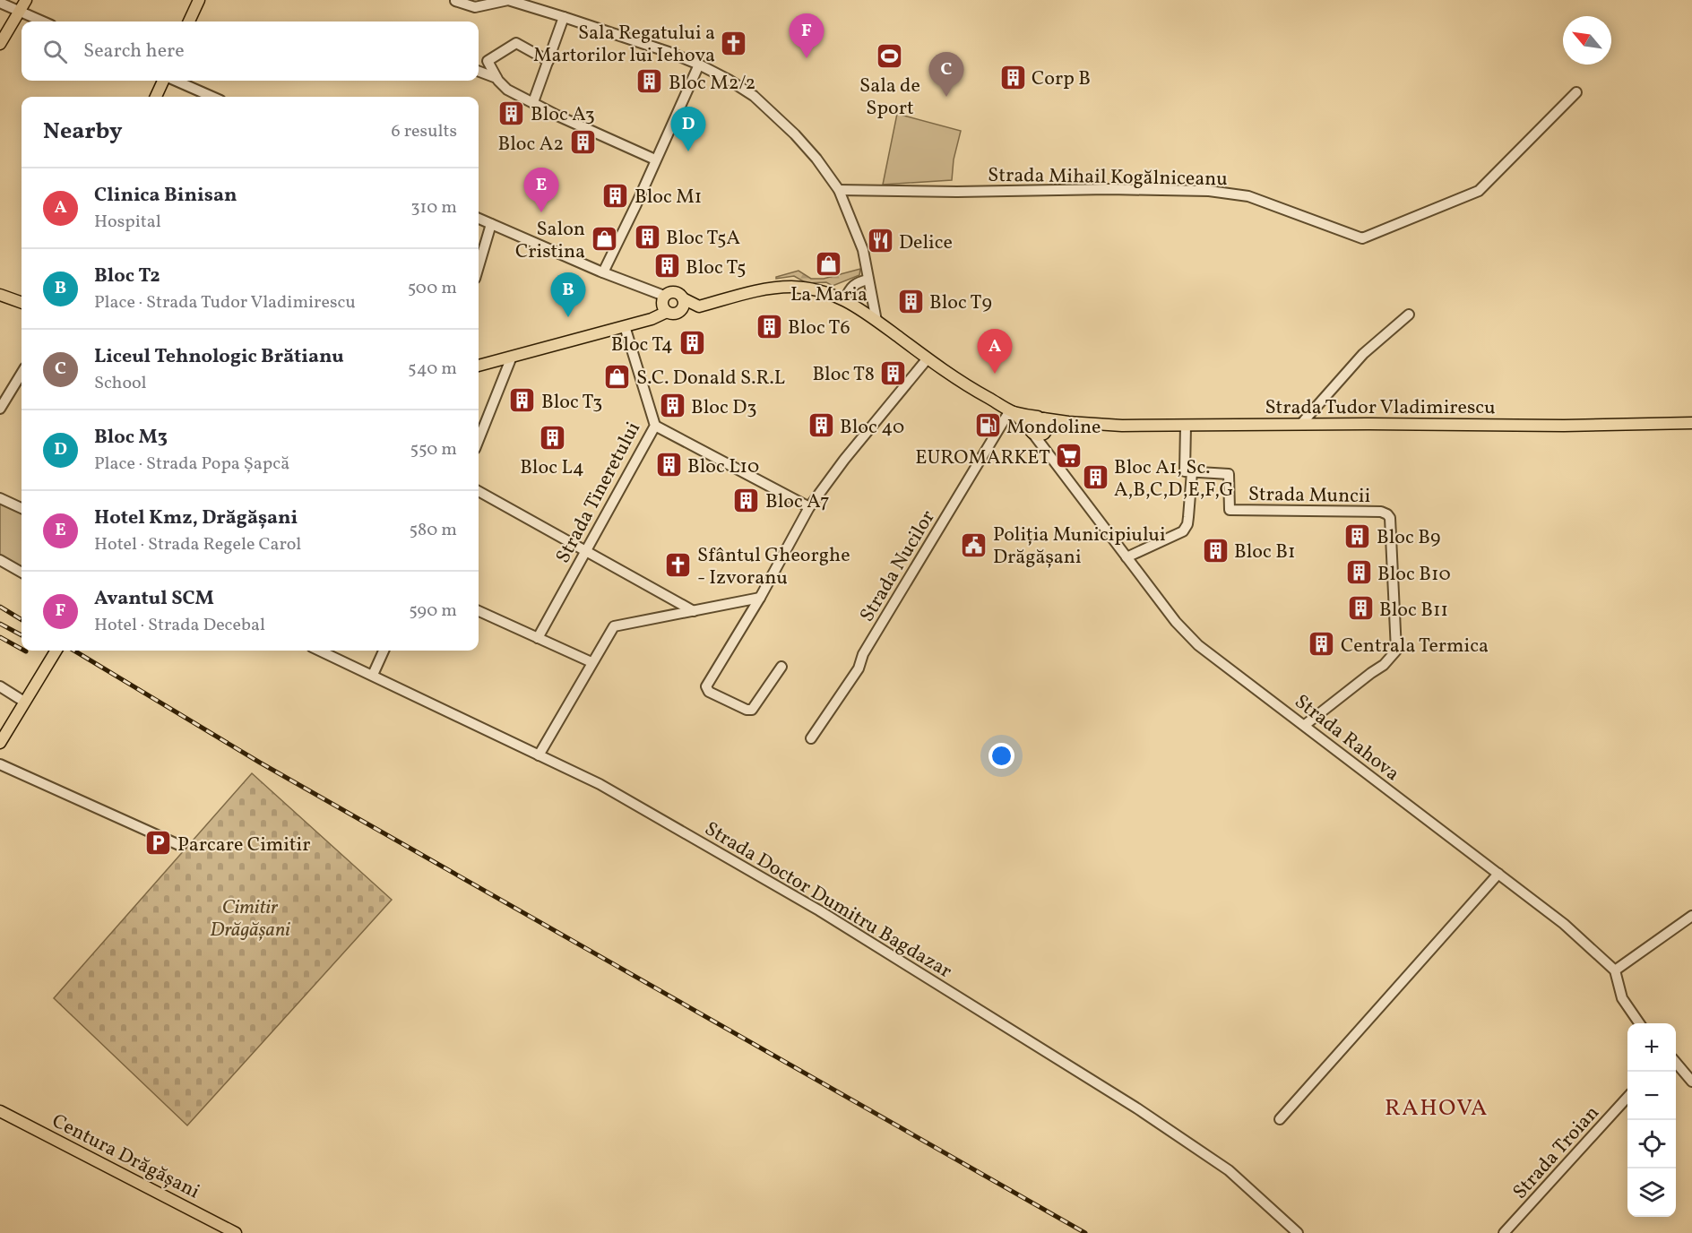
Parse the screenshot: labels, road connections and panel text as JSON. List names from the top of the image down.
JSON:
{
  "streets": {
    "main road": ["Strada Tudor Vladimirescu", "Centura Drăgășani"],
    "street": [
      "Strada Mihail Kogălniceanu",
      "Strada Tineretului",
      "Strada Muncii",
      "Strada Nucilor",
      "Strada Rahova",
      "Strada Doctor Dumitru Bagdazar",
      "Strada Troian"
    ]
  },
  "crossings": [
    ["Strada Tudor Vladimirescu", "Strada Tineretului"],
    ["Strada Tudor Vladimirescu", "Strada Nucilor"],
    ["Strada Tudor Vladimirescu", "Strada Rahova"],
    ["Strada Muncii", "Strada Rahova"]
  ],
  "districts": ["RAHOVA"],
  "parks": ["Cimitir Drăgășani"],
  "places": {
    "church": ["Sala Regatului a Martorilor lui Iehova", "Sfântul Gheorghe - Izvoranu"],
    "sports": ["Sala de Sport"],
    "building": [
      "Corp B",
      "Bloc M2/2",
      "Bloc A3",
      "Bloc A2",
      "Bloc M1",
      "Bloc T5A",
      "Bloc T5",
      "Bloc T9",
      "Bloc T6",
      "Bloc T4",
      "Bloc T8",
      "Bloc T3",
      "Bloc D3",
      "Bloc 40",
      "Bloc L4",
      "Bloc L10",
      "Bloc A1, Sc. A,B,C,D,E,F,G",
      "Bloc A7",
      "Bloc B9",
      "Bloc B1",
      "Bloc B10",
      "Bloc B11",
      "Centrala Termica"
    ],
    "shop": ["Salon Cristina", "La Maria", "S.C. Donald S.R.L"],
    "restaurant": ["Delice"],
    "fuel station": ["Mondoline"],
    "supermarket": ["EUROMARKET"],
    "public building": ["Poliția Municipiului Drăgășani"],
    "parking": ["Parcare Cimitir"]
  },
  "north": "top left",
  "page": {
    "pins": [
      "F",
      "C",
      "D",
      "E",
      "B",
      "A"
    ],
    "search": "Search here",
    "heading": ["Nearby", "6 results"],
    "list": [
      {
        "mark": "A",
        "name": "Clinica Binisan",
        "note": "Hospital",
        "value": "310 m"
      },
      {
        "mark": "B",
        "name": "Bloc T2",
        "note": "Place · Strada Tudor Vladimirescu",
        "value": "500 m"
      },
      {
        "mark": "C",
        "name": "Liceul Tehnologic Brătianu",
        "note": "School",
        "value": "540 m"
      },
      {
        "mark": "D",
        "name": "Bloc M3",
        "note": "Place · Strada Popa Șapcă",
        "value": "550 m"
      },
      {
        "mark": "E",
        "name": "Hotel Kmz, Drăgășani",
        "note": "Hotel · Strada Regele Carol",
        "value": "580 m"
      },
      {
        "mark": "F",
        "name": "Avantul SCM",
        "note": "Hotel · Strada Decebal",
        "value": "590 m"
      }
    ],
    "map_buttons": ["+", "−"]
  }
}
